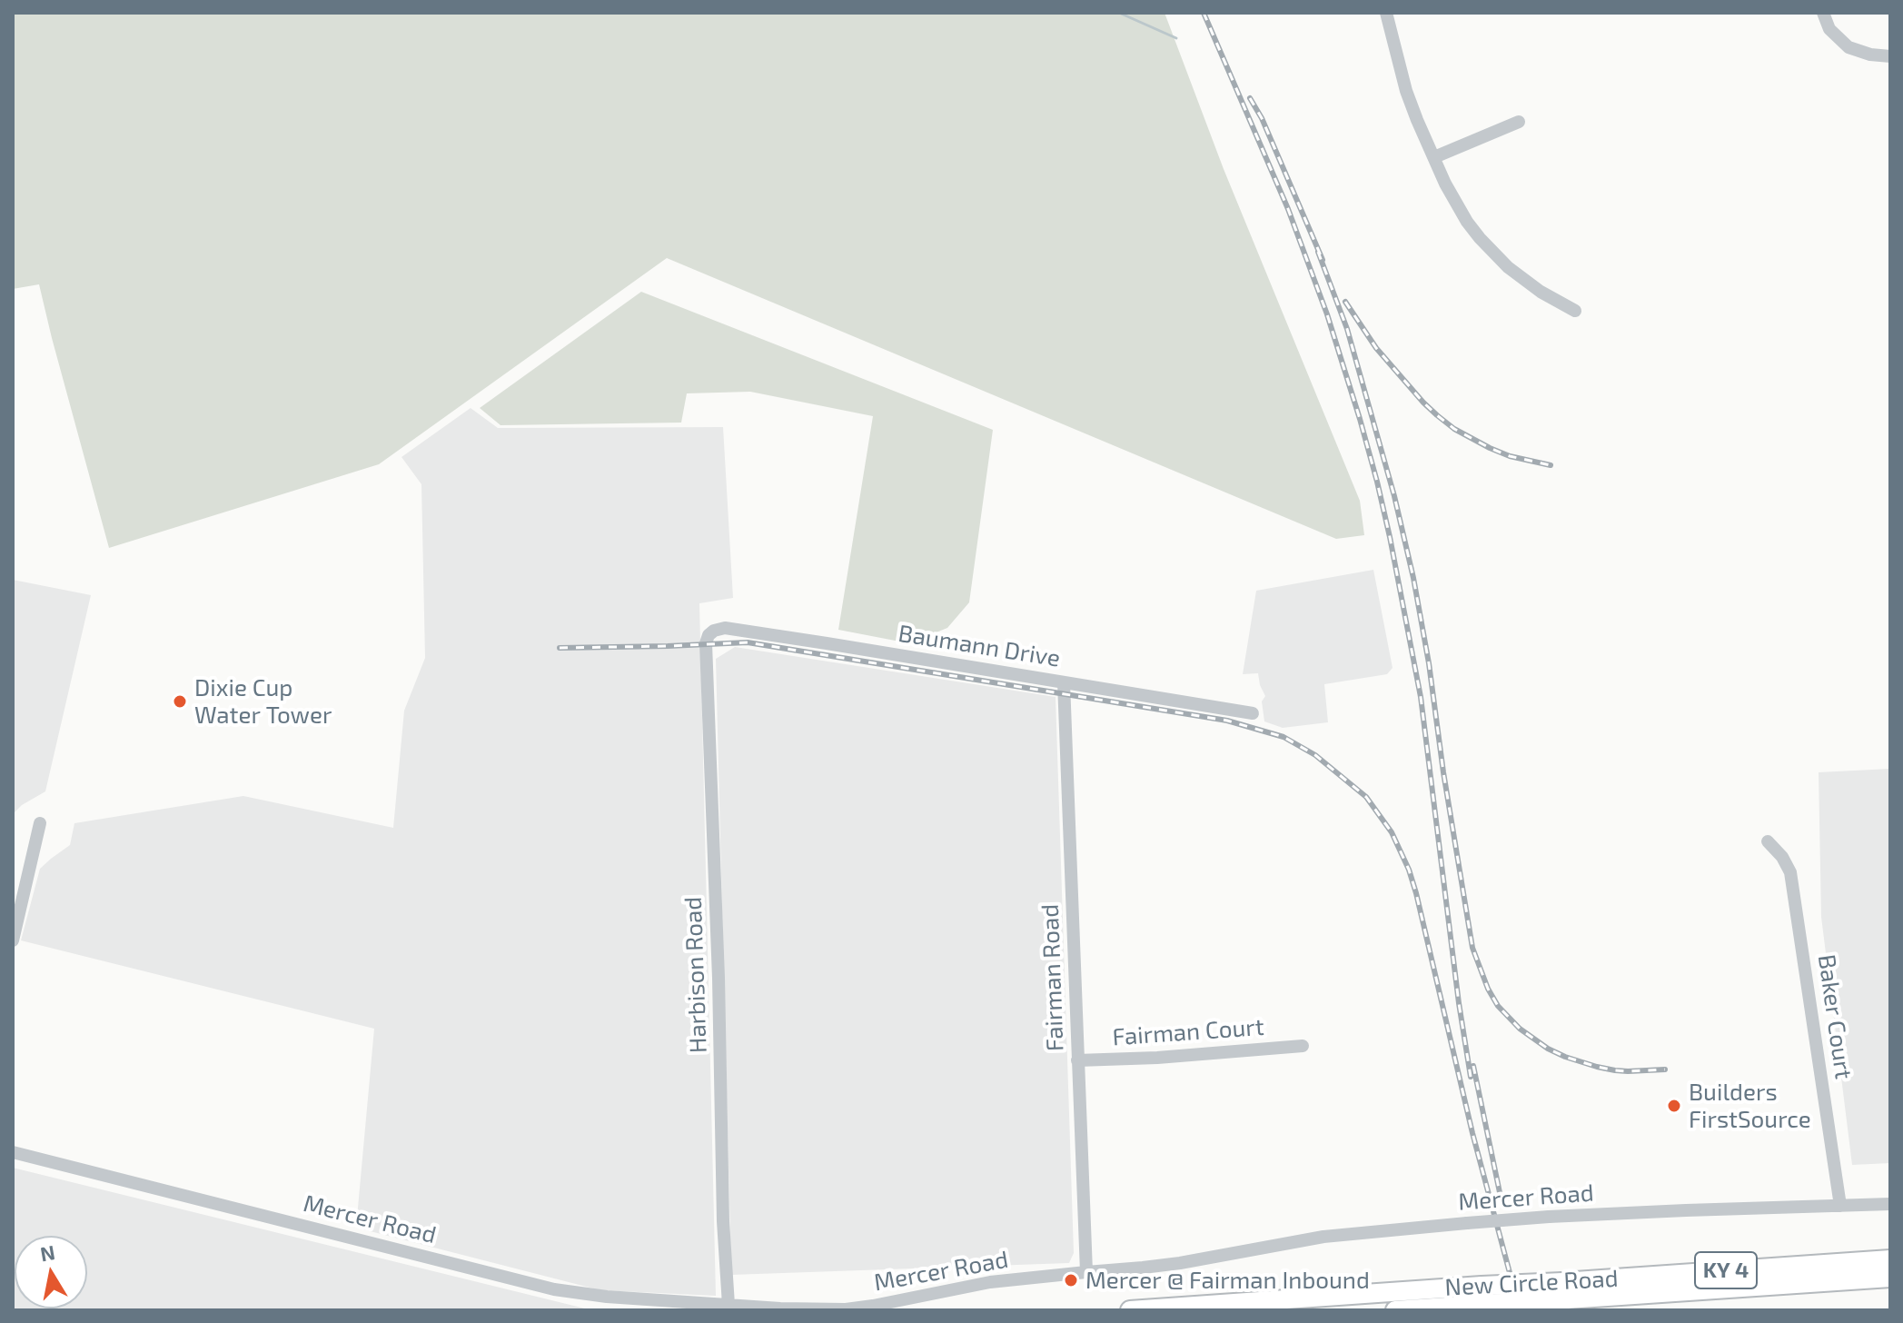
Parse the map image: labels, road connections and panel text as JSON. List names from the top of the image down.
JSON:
{
  "streets": {
    "highway": ["KY 4", "New Circle Road"],
    "street": [
      "Baumann Drive",
      "Harbison Road",
      "Fairman Road",
      "Baker Court",
      "Fairman Court",
      "Mercer Road"
    ]
  },
  "crossings": [
    ["Baumann Drive", "Harbison Road"],
    ["Baumann Drive", "Fairman Road"],
    ["Harbison Road", "Mercer Road"],
    ["Fairman Road", "Fairman Court"],
    ["Fairman Road", "Mercer Road"],
    ["Baker Court", "Mercer Road"]
  ],
  "places": ["Dixie Cup Water Tower", "Builders FirstSource", "Mercer @ Fairman Inbound"],
  "north": "top"
}
